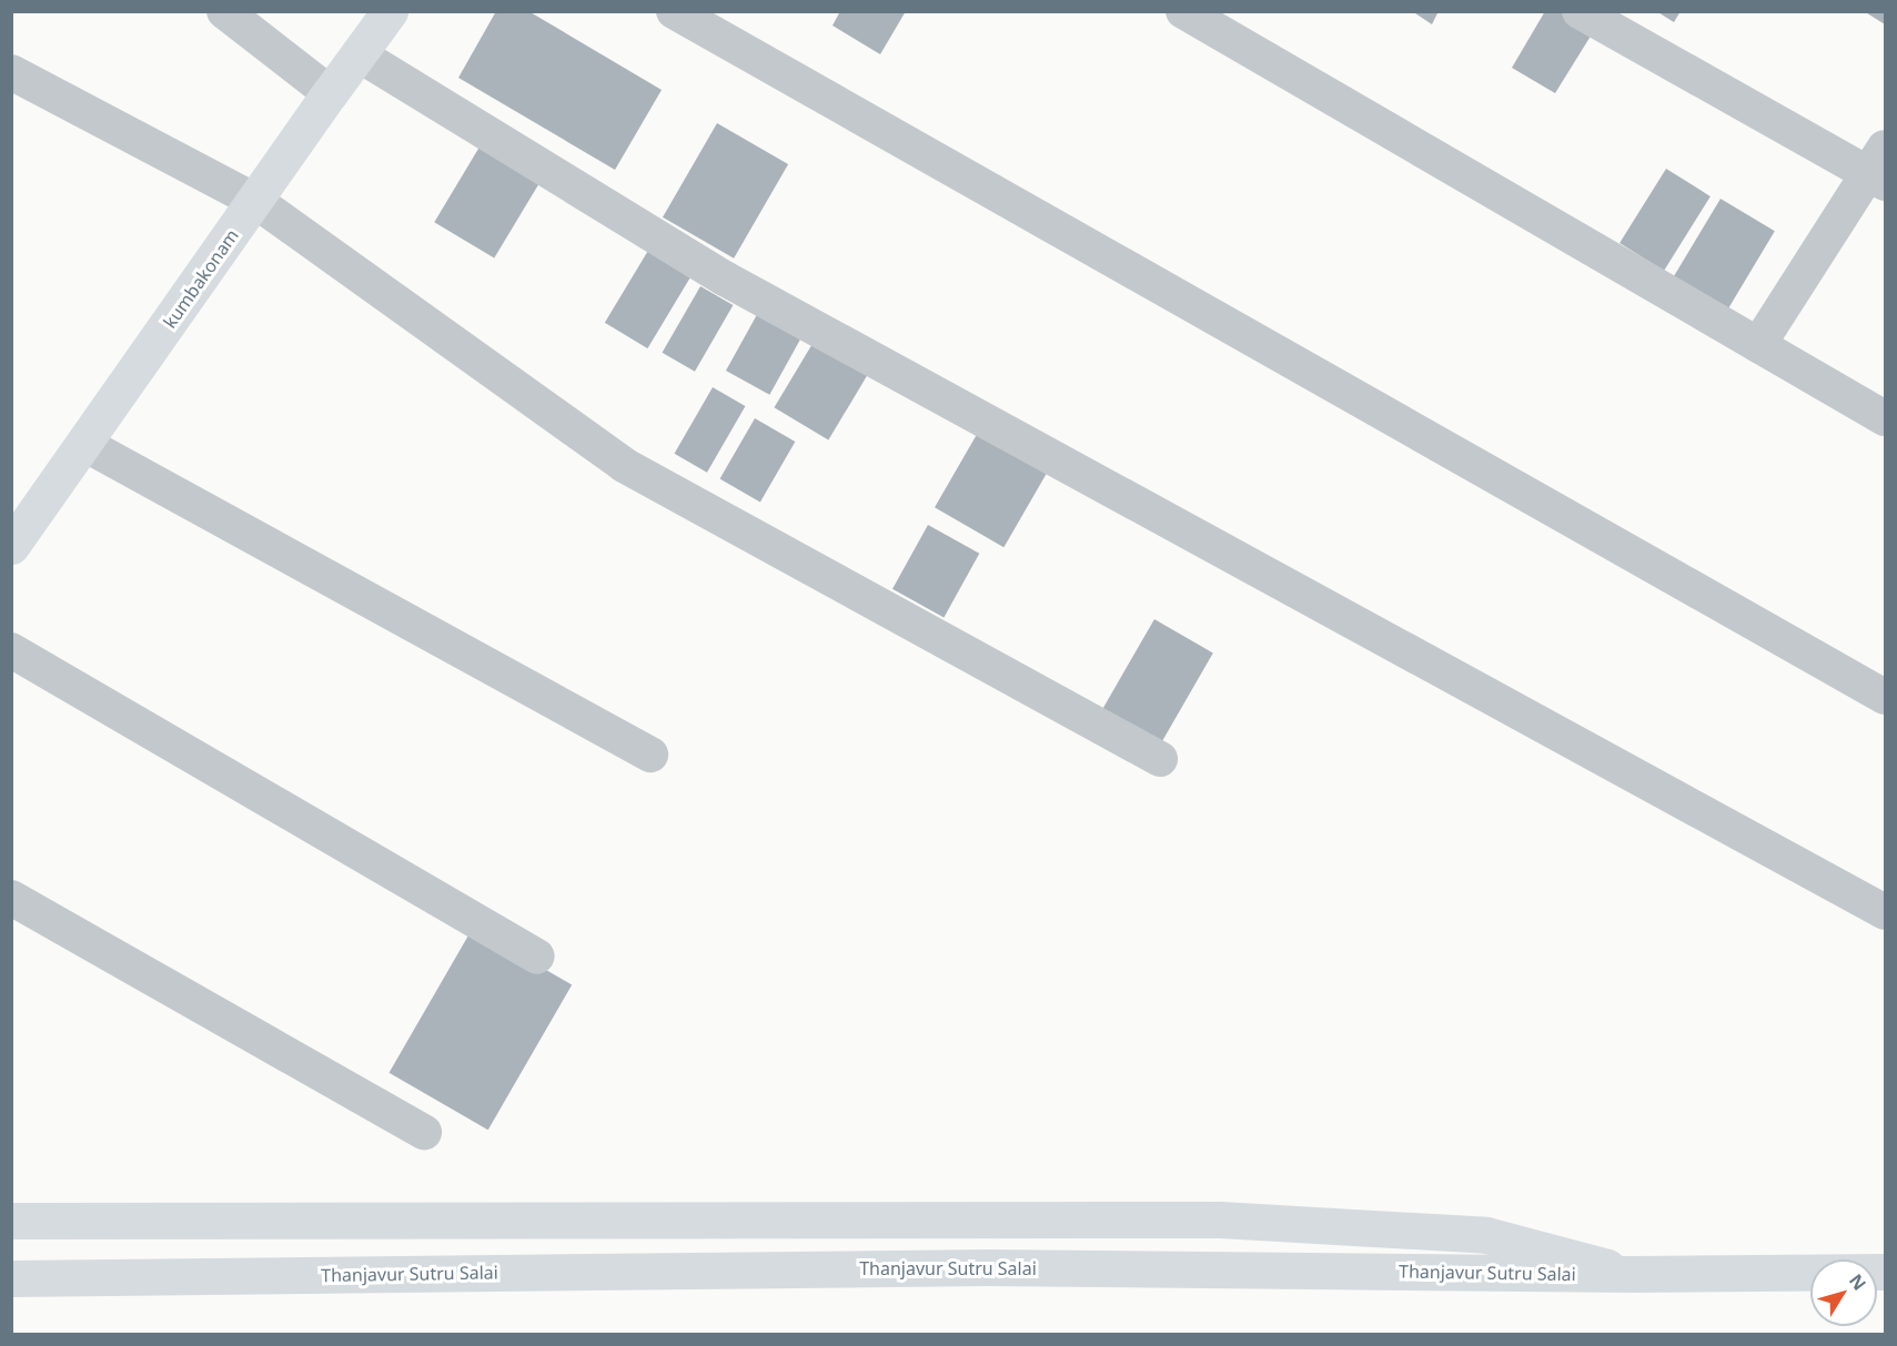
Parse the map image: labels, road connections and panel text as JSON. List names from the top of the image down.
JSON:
{
  "streets": {
    "main road": ["kumbakonam", "Thanjavur Sutru Salai"]
  },
  "north": "top right"
}
